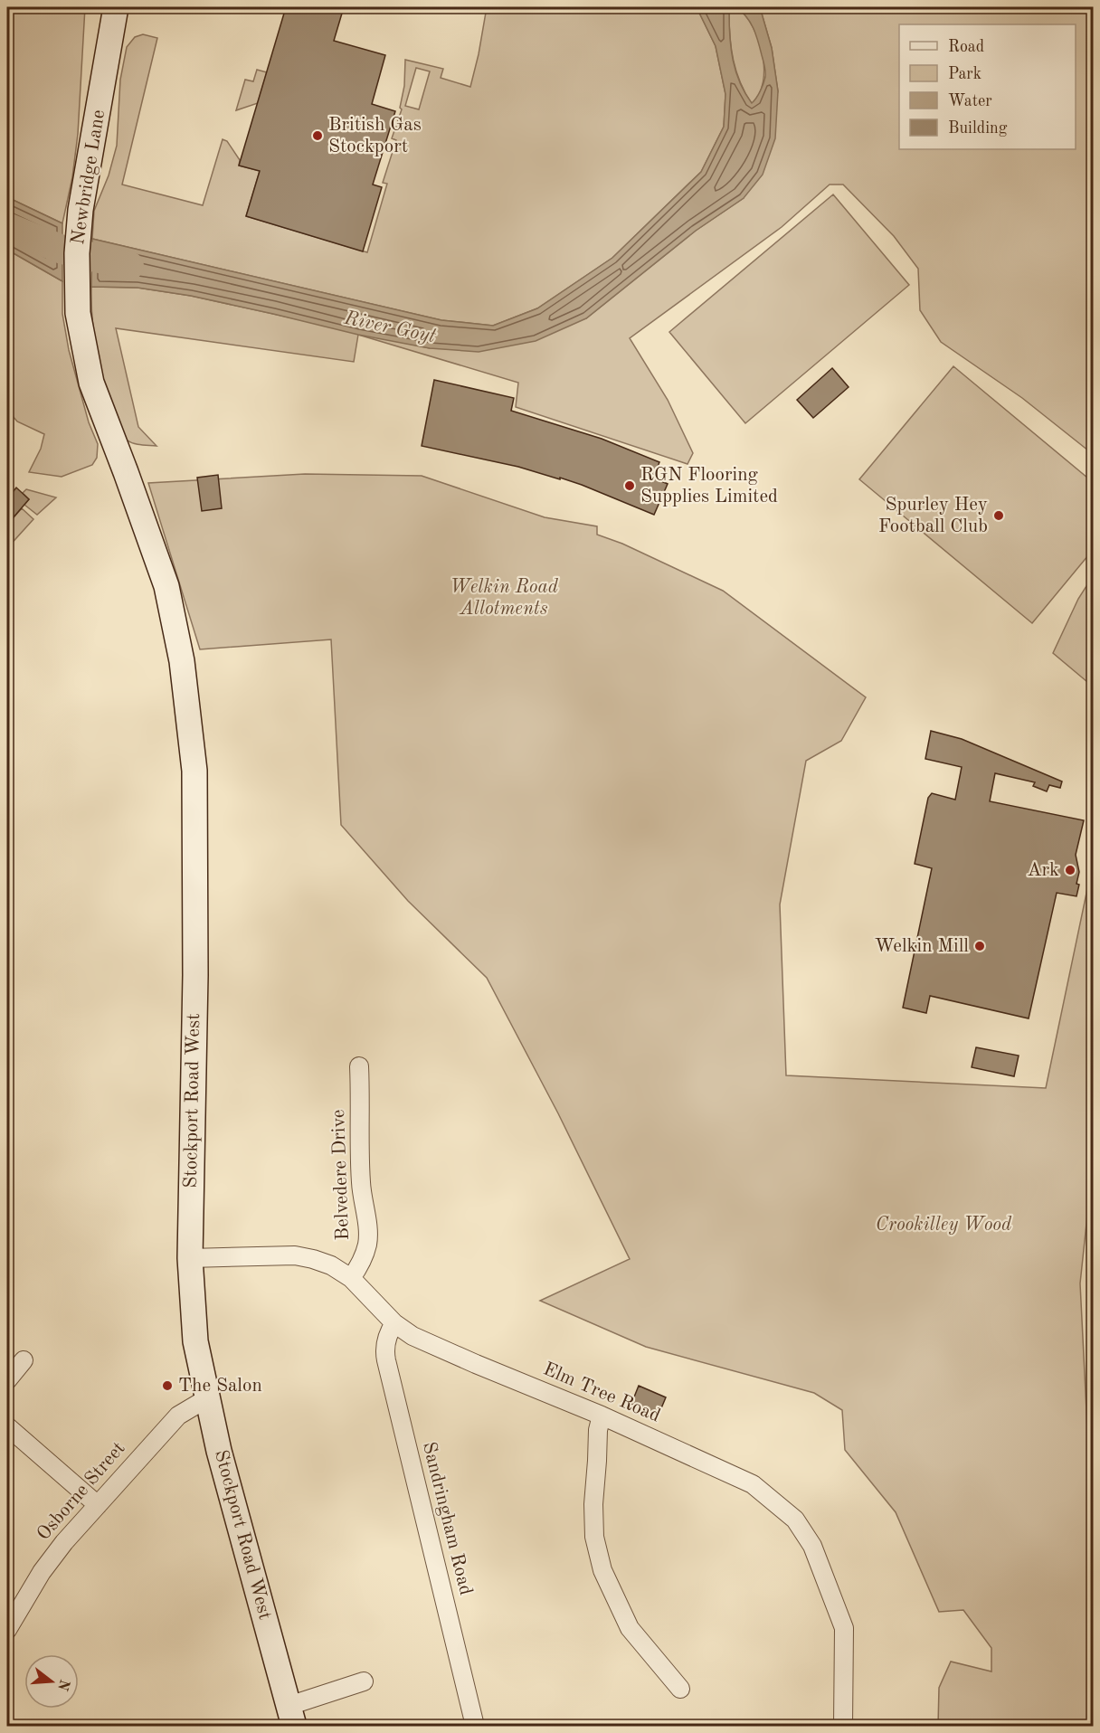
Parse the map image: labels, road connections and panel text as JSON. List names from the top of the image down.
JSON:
{
  "streets": {
    "main road": ["Newbridge Lane", "Stockport Road West"],
    "street": [
      "Belvedere Drive",
      "Elm Tree Road",
      "Osborne Street",
      "Sandringham Road"
    ]
  },
  "crossings": [
    ["Newbridge Lane", "Stockport Road West"],
    ["Stockport Road West", "Elm Tree Road"],
    ["Stockport Road West", "Osborne Street"],
    ["Belvedere Drive", "Elm Tree Road"],
    ["Elm Tree Road", "Sandringham Road"]
  ],
  "water": ["River Goyt"],
  "parks": ["Welkin Road Allotments", "Crookilley Wood"],
  "places": [
    "British Gas Stockport",
    "RGN Flooring Supplies Limited",
    "Spurley Hey Football Club",
    "Ark",
    "Welkin Mill",
    "The Salon"
  ],
  "legend": [
    "Road",
    "Park",
    "Water",
    "Building"
  ],
  "north": "right"
}
